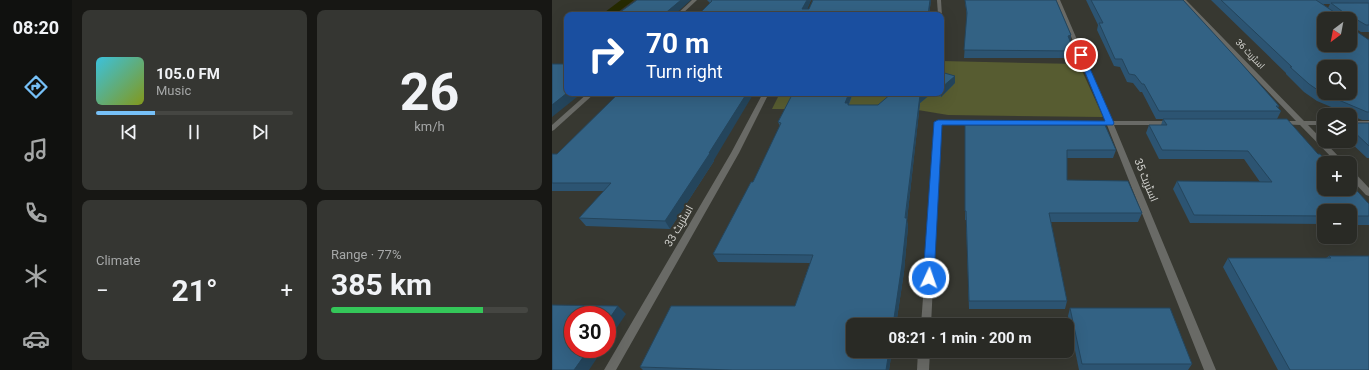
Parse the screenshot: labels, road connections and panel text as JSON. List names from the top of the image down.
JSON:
{
  "streets": {
    "street": ["اسٹریٹ 36", "اسٹریٹ 35", "اسٹریٹ 33"]
  },
  "north": "bottom left",
  "page": {
    "tabs": "08:20",
    "tile": [
      ["26", "km/h"],
      "Climate",
      ["Range · 77%", "385 km"]
    ],
    "map_buttons": ["+", "−"],
    "turn": ["70 m", "Turn right"],
    "song": ["105.0 FM", "Music"],
    "heat": ["−", "21°", "+"],
    "limit": "30",
    "trip": "08:21 · 1 min · 200 m"
  }
}
